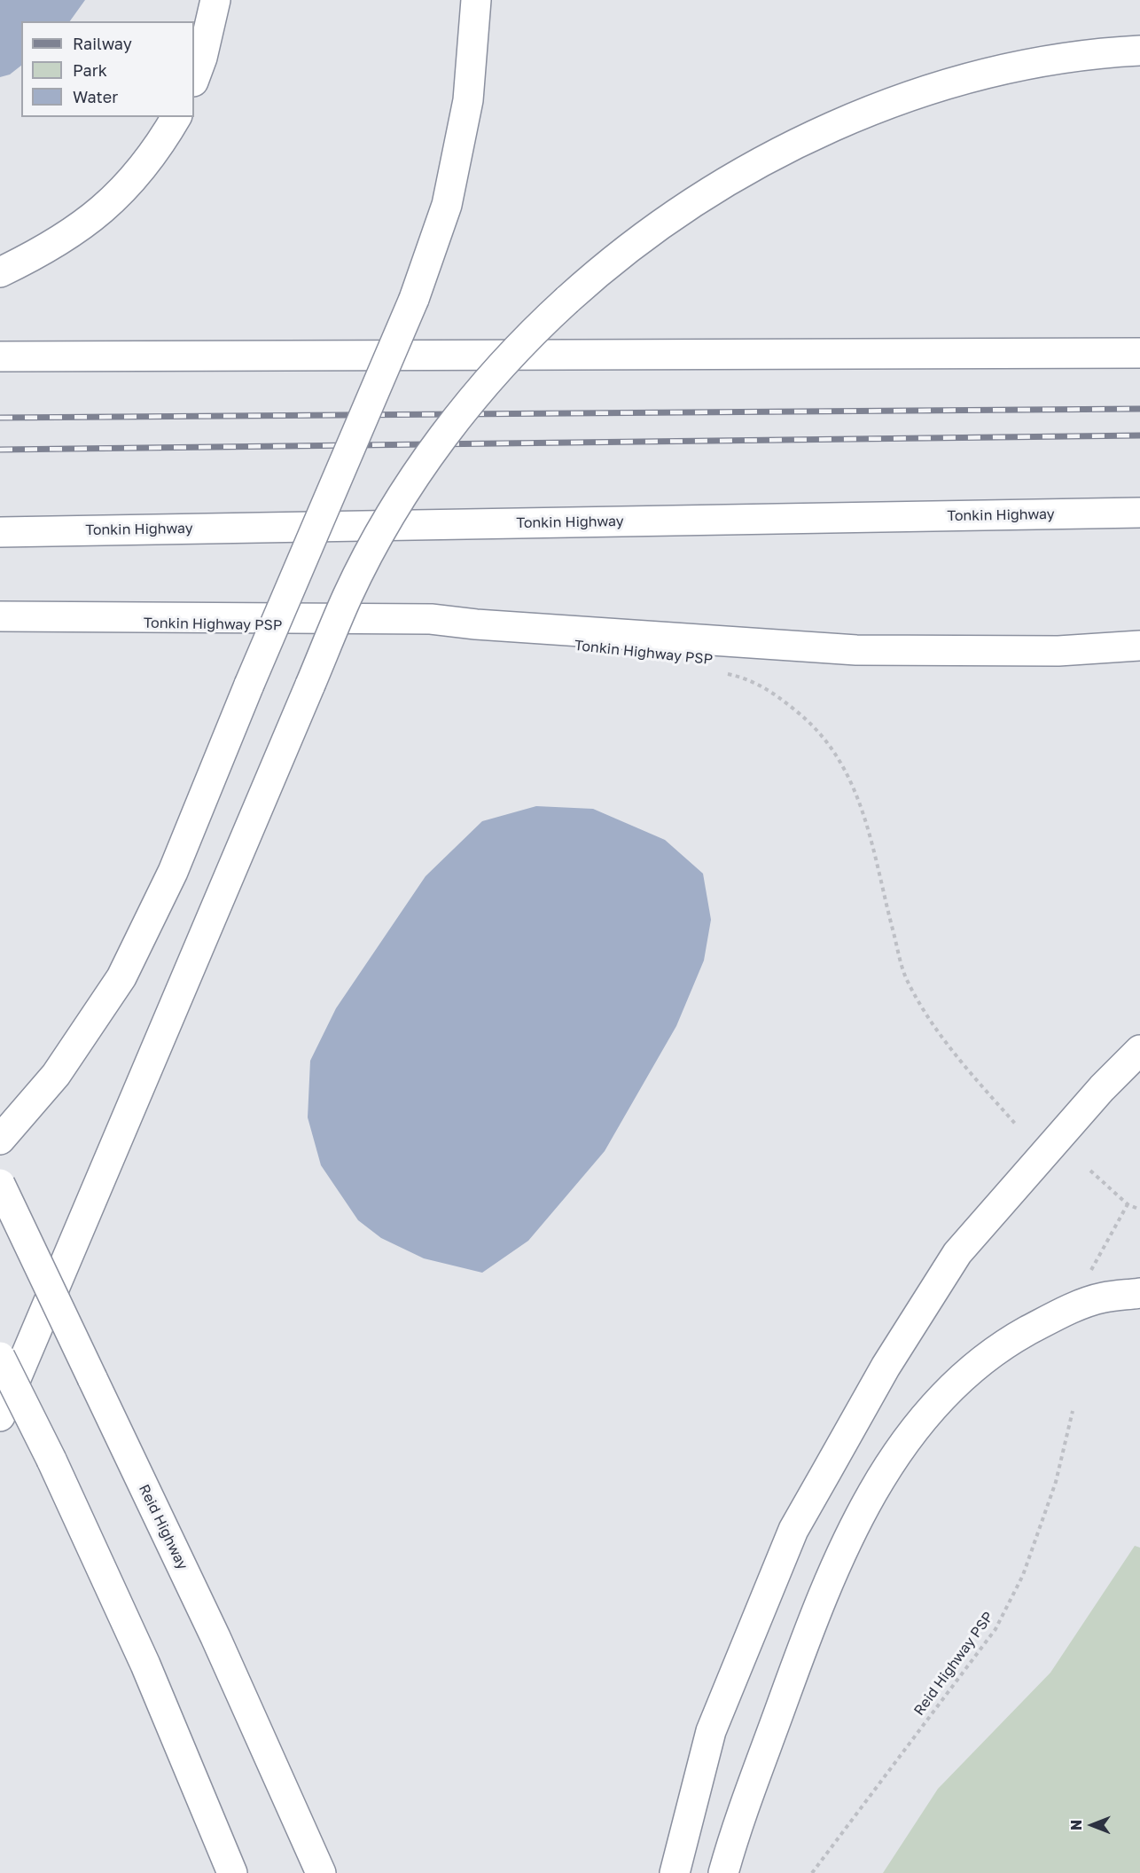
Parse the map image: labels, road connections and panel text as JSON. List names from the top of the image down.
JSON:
{
  "streets": {
    "highway": ["Tonkin Highway", "Reid Highway"],
    "path": ["Tonkin Highway PSP", "Reid Highway PSP"]
  },
  "legend": ["Railway", "Park", "Water"],
  "north": "left"
}
